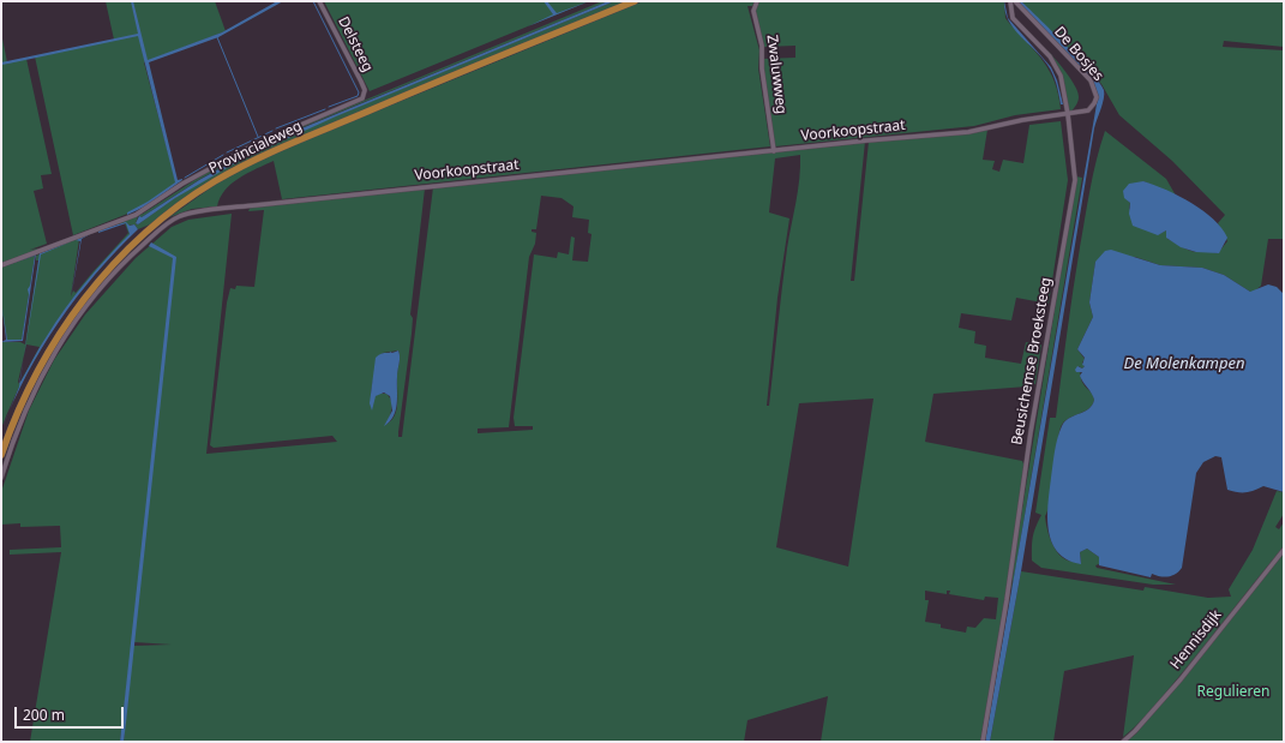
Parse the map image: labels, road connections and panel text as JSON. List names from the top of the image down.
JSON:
{
  "streets": {
    "highway": ["Provincialeweg"],
    "street": [
      "Delsteeg",
      "De Bosjes",
      "Zwaluwweg",
      "Voorkoopstraat",
      "Beusichemse Broeksteeg",
      "Hennisdijk"
    ]
  },
  "crossings": [
    ["De Bosjes", "Voorkoopstraat"],
    ["De Bosjes", "Beusichemse Broeksteeg"],
    ["Zwaluwweg", "Voorkoopstraat"],
    ["Voorkoopstraat", "Beusichemse Broeksteeg"]
  ],
  "water": ["De Molenkampen"],
  "parks": ["Regulieren"],
  "scale_bar": "200 m"
}
